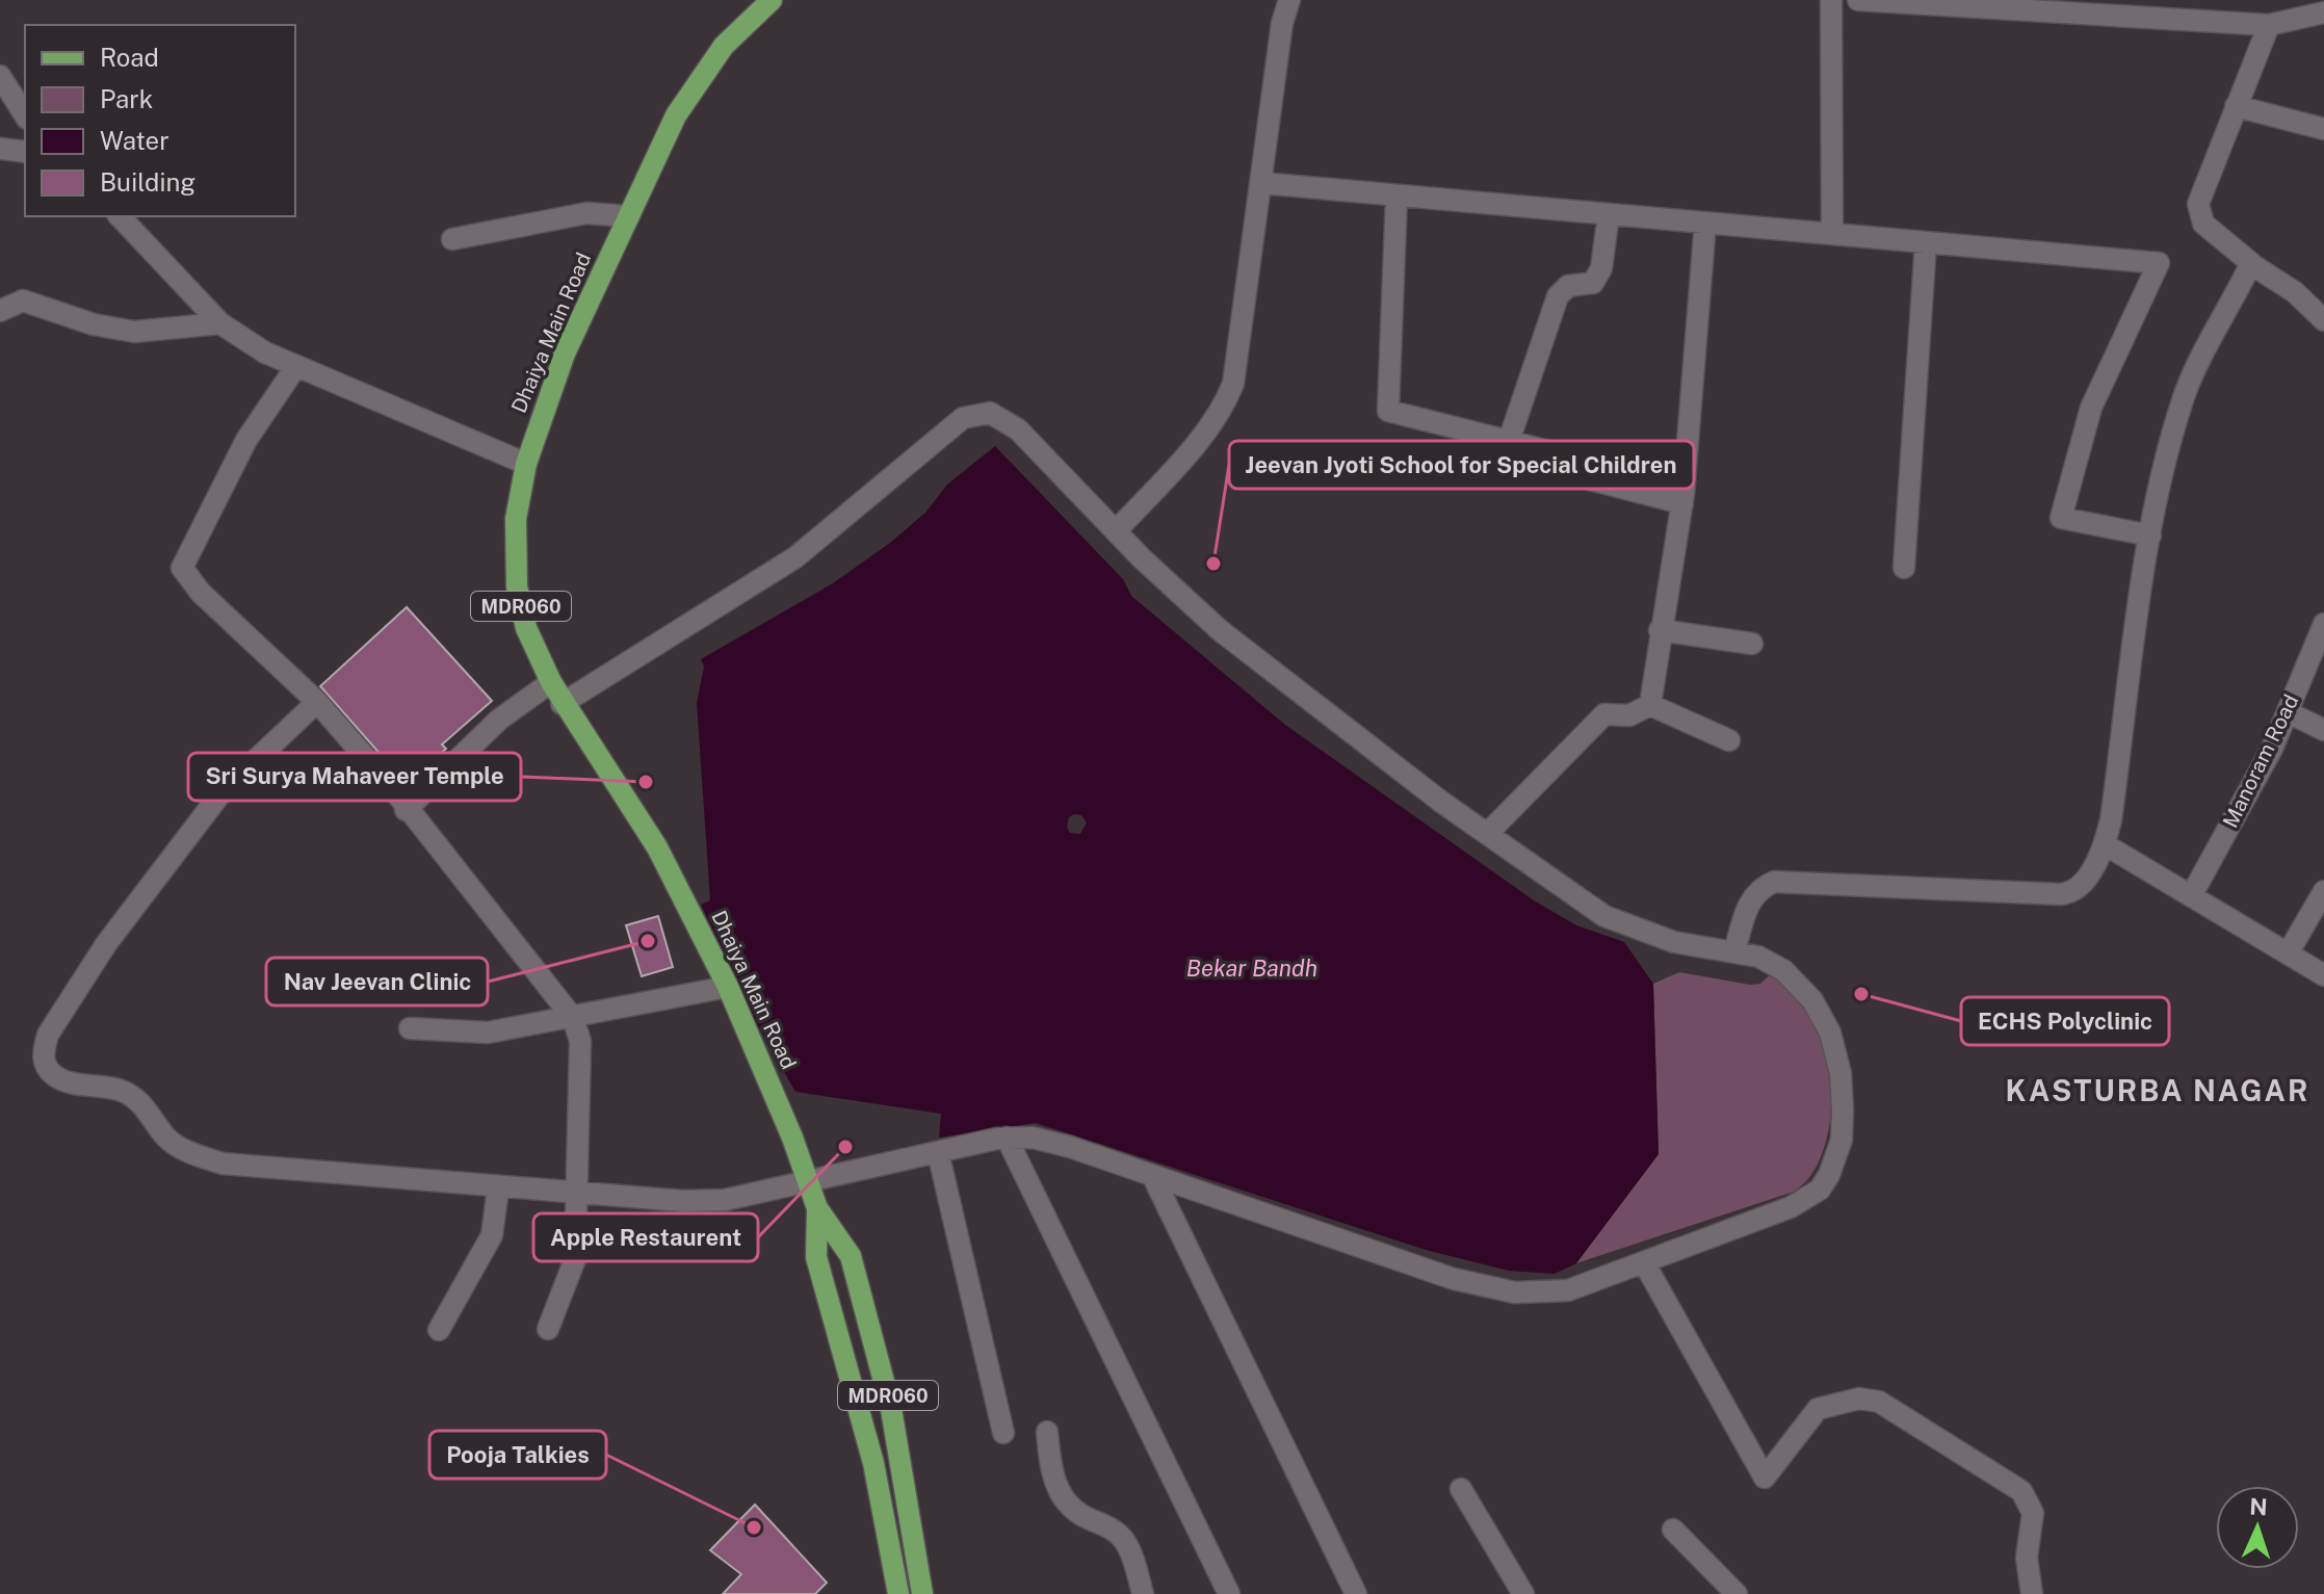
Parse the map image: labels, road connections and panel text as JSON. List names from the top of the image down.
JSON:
{
  "streets": {
    "main road": ["Dhaiya Main Road", "MDR060"],
    "street": ["Manoram Road"]
  },
  "districts": ["KASTURBA NAGAR"],
  "water": ["Bekar Bandh"],
  "places": [
    "Jeevan Jyoti School for Special Children",
    "Sri Surya Mahaveer Temple",
    "Nav Jeevan Clinic",
    "ECHS Polyclinic",
    "Apple Restaurent",
    "Pooja Talkies"
  ],
  "legend": [
    "Road",
    "Park",
    "Water",
    "Building"
  ],
  "north": "top"
}
